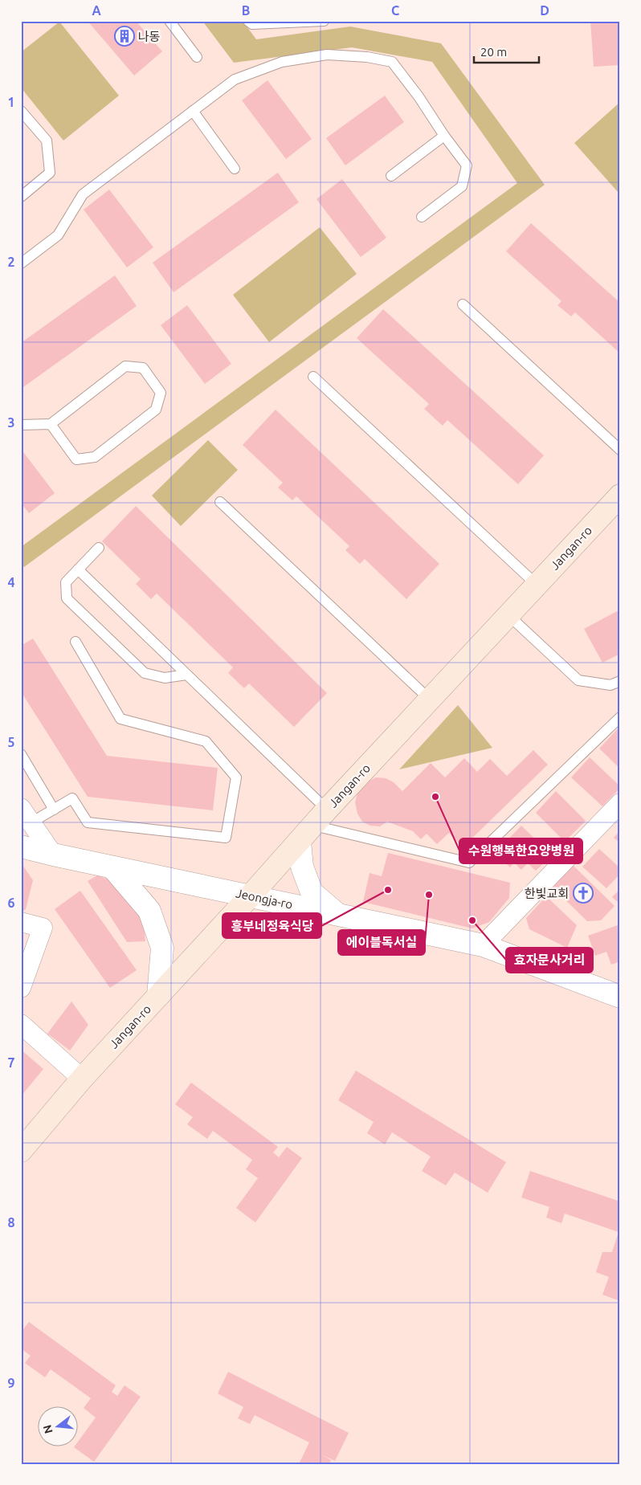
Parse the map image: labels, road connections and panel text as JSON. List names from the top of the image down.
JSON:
{
  "streets": {
    "main road": ["Jangan-ro"],
    "street": ["Jeongja-ro"]
  },
  "crossings": [
    ["Jangan-ro", "Jeongja-ro"]
  ],
  "places": {
    "building": ["나동"],
    "other": [
      "수원행복한요양병원",
      "흥부네정육식당",
      "에이블독서실",
      "효자문사거리"
    ],
    "church": ["한빛교회"]
  },
  "scale_bar": "20 m",
  "north": "left",
  "grid": {
    "columns": [
      "A",
      "B",
      "C",
      "D"
    ],
    "rows": [
      "1",
      "2",
      "3",
      "4",
      "5",
      "6",
      "7",
      "8",
      "9"
    ]
  }
}
